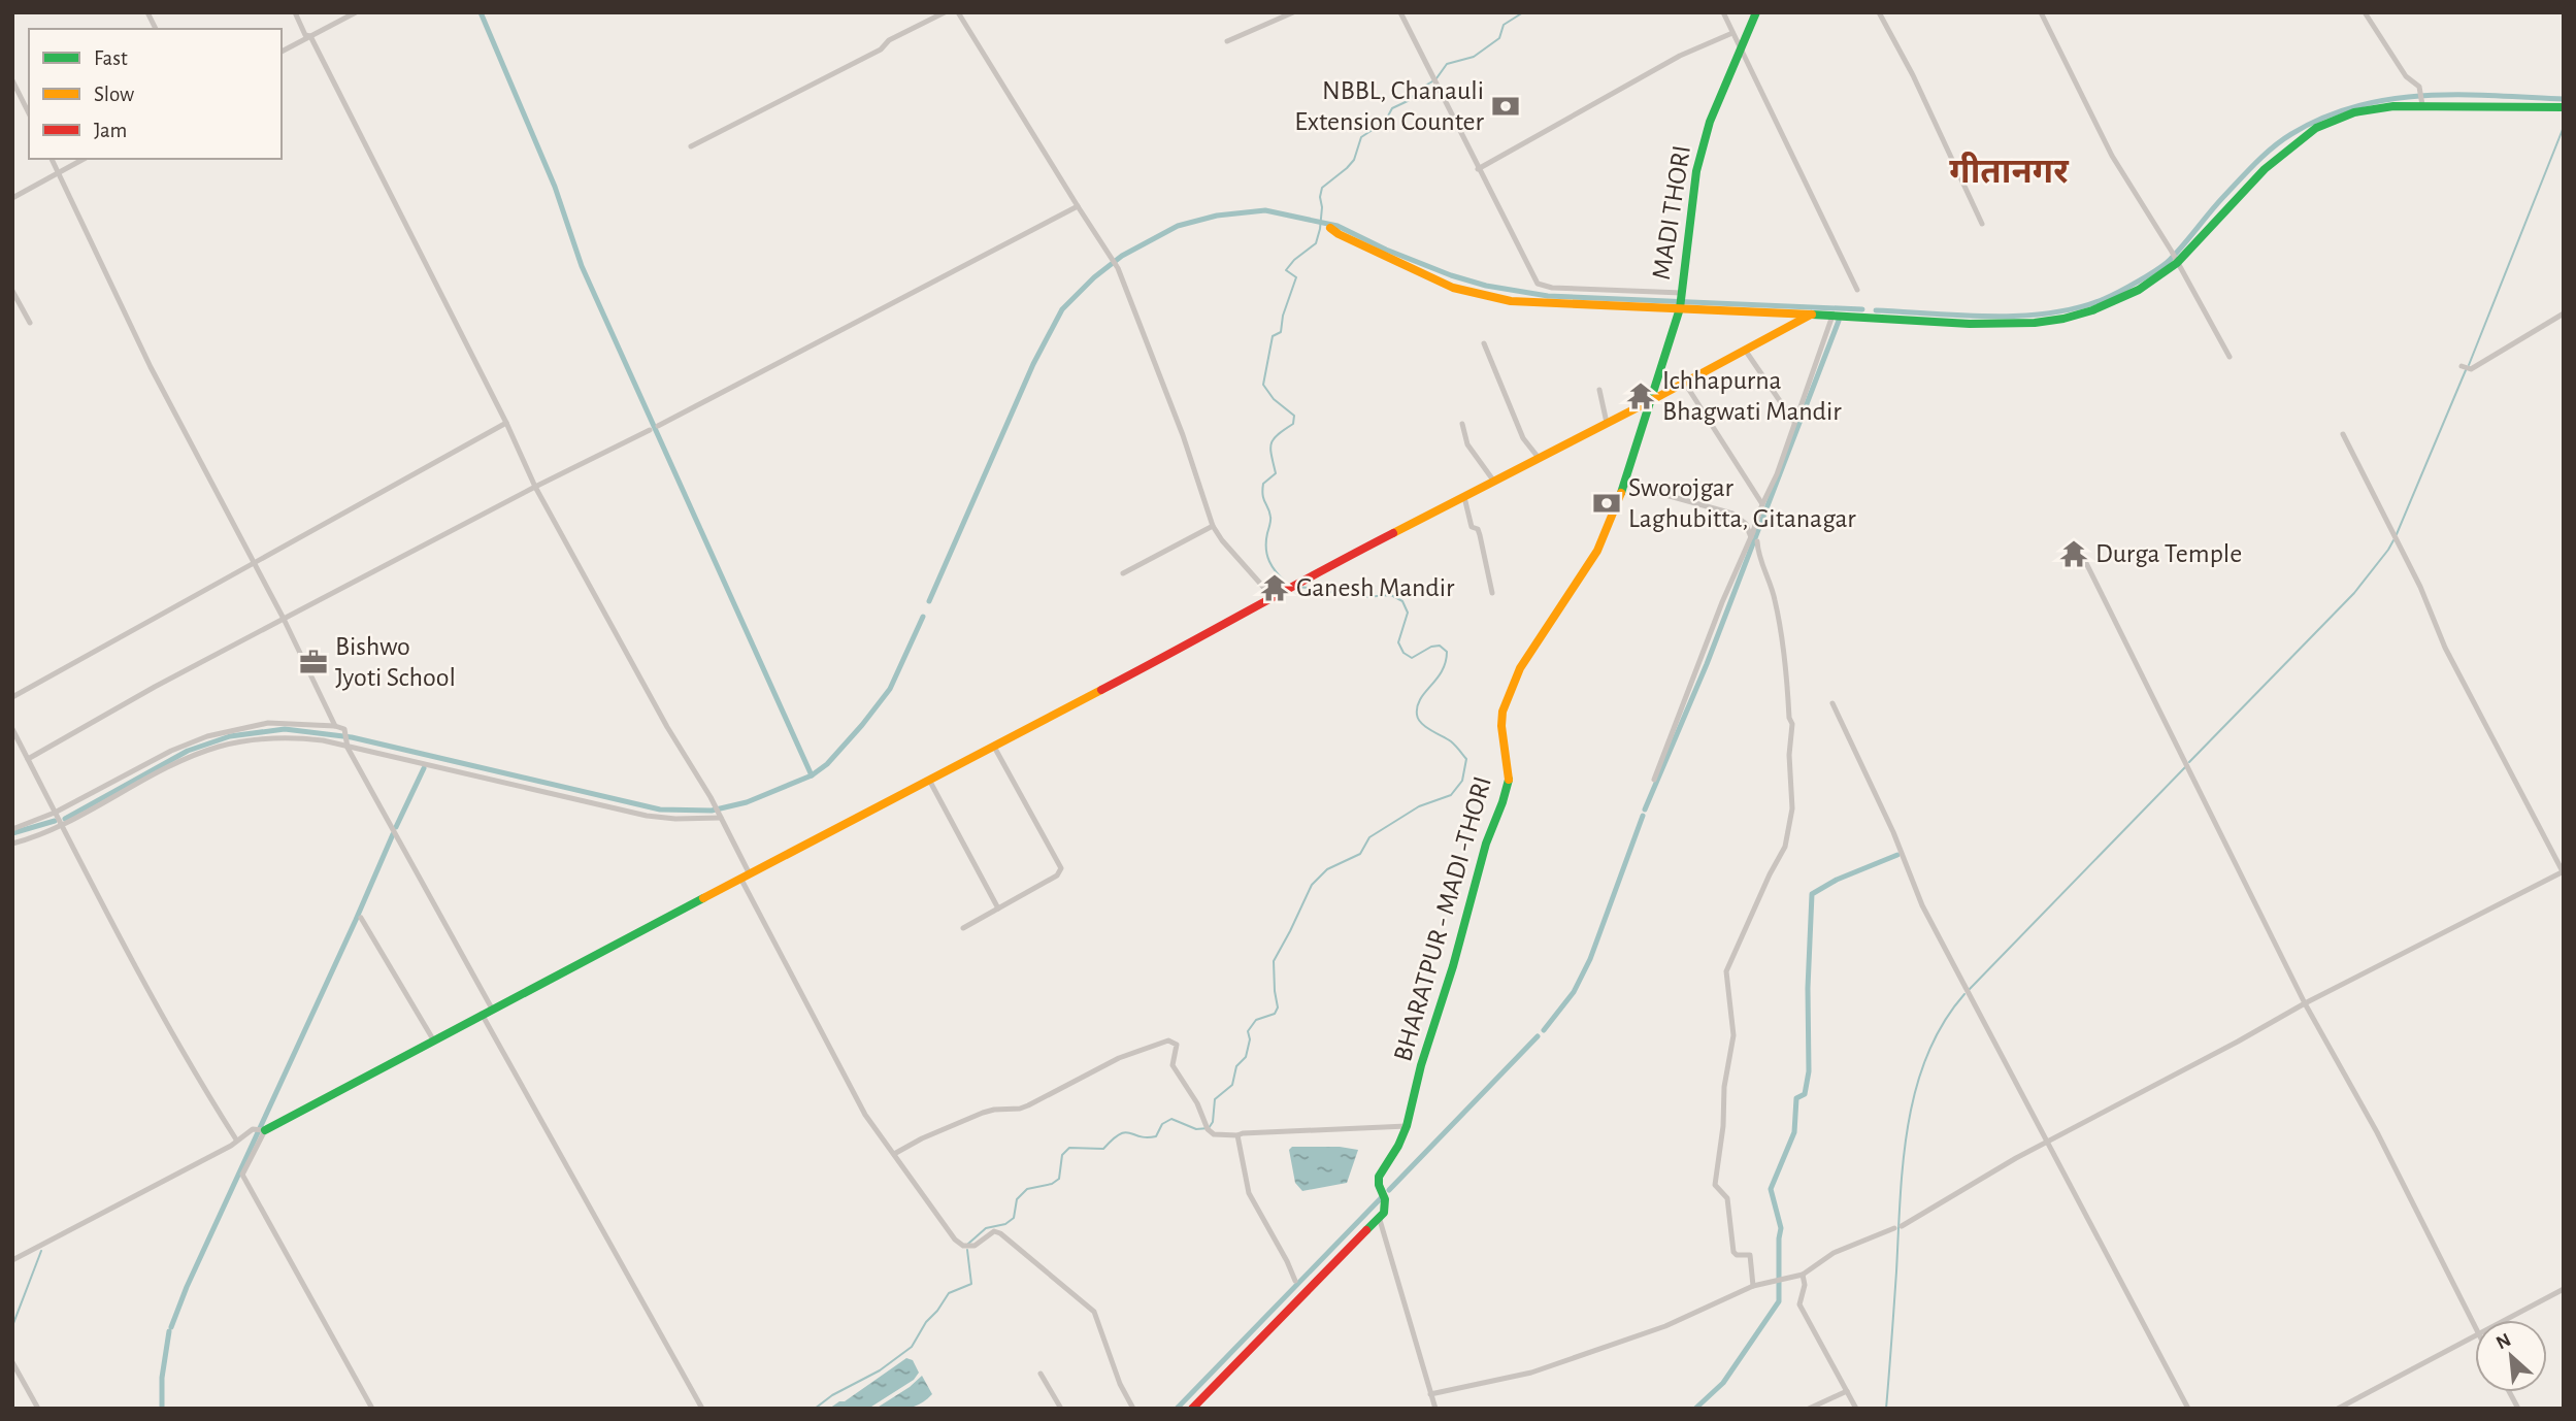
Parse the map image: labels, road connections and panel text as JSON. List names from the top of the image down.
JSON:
{
  "streets": {
    "street": ["MADI THORI", "BHARATPUR - MADI -THORI"]
  },
  "crossings": [
    ["MADI THORI", "BHARATPUR - MADI -THORI"]
  ],
  "districts": ["गीतानगर"],
  "places": {
    "bank": ["NBBL, Chanauli Extension Counter", "Sworojgar Laghubitta, Gitanagar"],
    "temple": ["Ichhapurna Bhagwati Mandir", "Durga Temple", "Ganesh Mandir"],
    "office": ["Bishwo Jyoti School"]
  },
  "legend": ["Fast", "Slow", "Jam"],
  "north": "top left"
}
